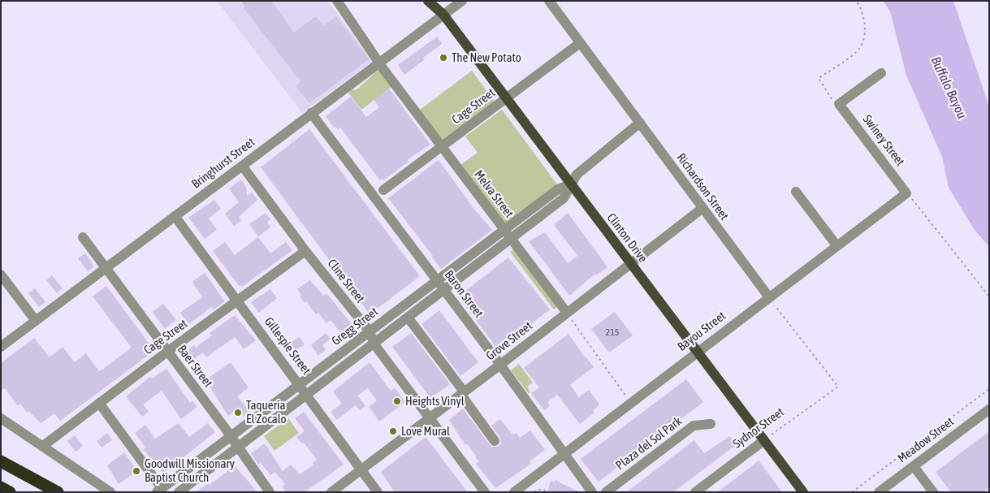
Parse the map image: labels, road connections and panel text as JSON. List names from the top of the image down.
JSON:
{
  "streets": {
    "main road": ["Clinton Drive"],
    "street": [
      "Cage Street",
      "Swiney Street",
      "Bringhurst Street",
      "Richardson Street",
      "Melva Street",
      "Cline Street",
      "Baron Street",
      "Gregg Street",
      "Bayou Street",
      "Grove Street",
      "Gillespie Street",
      "Baer Street",
      "Sydnor Street",
      "Meadow Street",
      "Plaza del Sol Park"
    ]
  },
  "crossings": [
    ["Cage Street", "Richardson Street"],
    ["Cage Street", "Melva Street"],
    ["Cage Street", "Clinton Drive"],
    ["Cage Street", "Cline Street"],
    ["Cage Street", "Gillespie Street"],
    ["Cage Street", "Baer Street"],
    ["Swiney Street", "Bayou Street"],
    ["Bringhurst Street", "Melva Street"],
    ["Bringhurst Street", "Clinton Drive"],
    ["Bringhurst Street", "Cline Street"],
    ["Bringhurst Street", "Baron Street"],
    ["Bringhurst Street", "Gillespie Street"],
    ["Bringhurst Street", "Baer Street"],
    ["Richardson Street", "Gregg Street"],
    ["Richardson Street", "Bayou Street"],
    ["Richardson Street", "Grove Street"],
    ["Richardson Street", "Sydnor Street"],
    ["Melva Street", "Gregg Street"],
    ["Melva Street", "Grove Street"],
    ["Clinton Drive", "Gregg Street"],
    ["Clinton Drive", "Bayou Street"],
    ["Clinton Drive", "Grove Street"],
    ["Clinton Drive", "Sydnor Street"],
    ["Cline Street", "Gregg Street"],
    ["Cline Street", "Grove Street"],
    ["Baron Street", "Gregg Street"],
    ["Baron Street", "Bayou Street"],
    ["Baron Street", "Grove Street"],
    ["Gregg Street", "Gillespie Street"],
    ["Gregg Street", "Baer Street"],
    ["Bayou Street", "Sydnor Street"],
    ["Grove Street", "Gillespie Street"]
  ],
  "water": ["Buffalo Bayou"],
  "places": [
    "The New Potato",
    "Heights Vinyl",
    "Taqueria El Zocalo",
    "Love Mural",
    "Goodwill Missionary Baptist Church"
  ],
  "house_numbers": ["215"]
}
